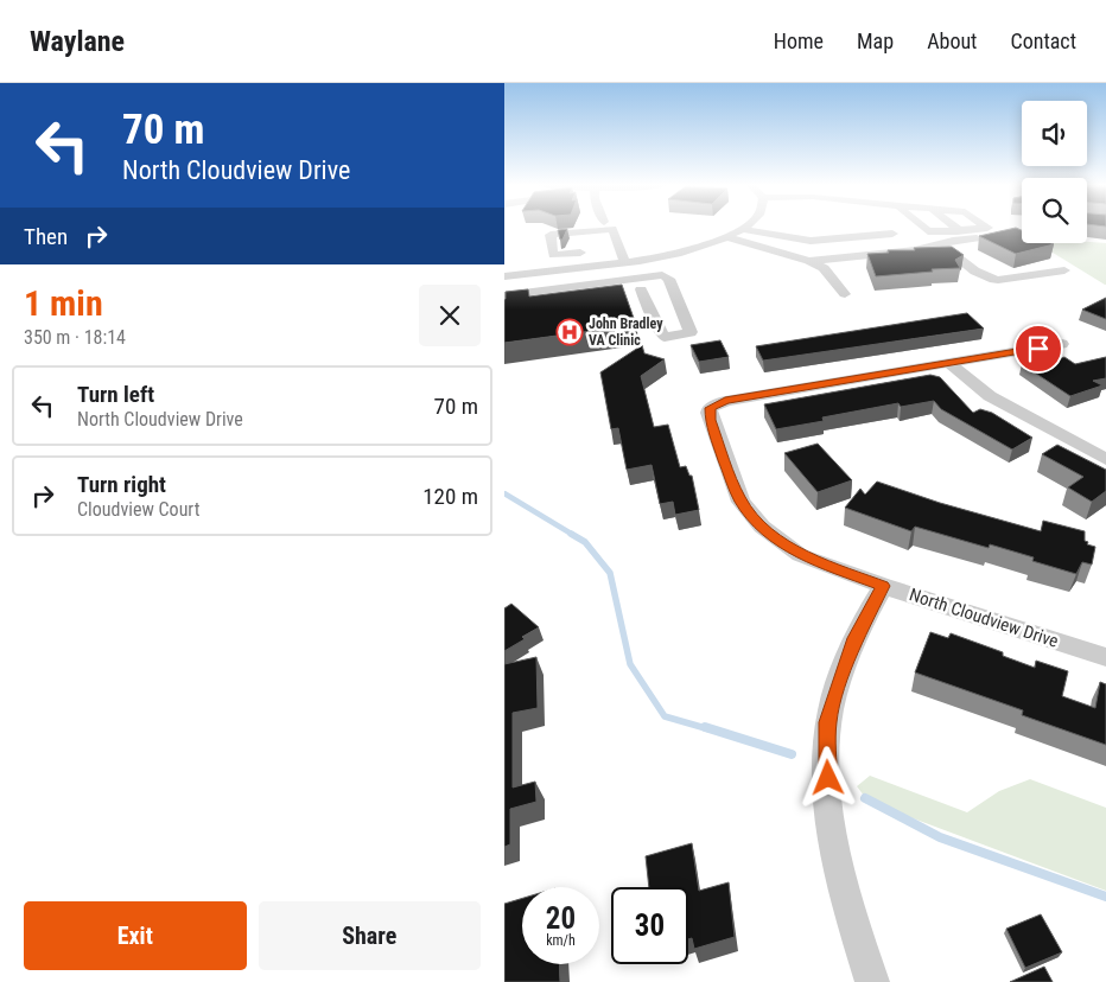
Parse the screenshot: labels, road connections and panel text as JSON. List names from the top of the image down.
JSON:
{
  "streets": {
    "street": ["North Cloudview Drive"]
  },
  "places": {
    "hospital": ["John Bradley VA Clinic"]
  },
  "page": {
    "header": "Waylane",
    "nav": [
      "Home",
      "Map",
      "About",
      "Contact"
    ],
    "turn": ["70 m", "North Cloudview Drive"],
    "then": "Then",
    "heading": ["1 min", "350 m · 18:14"],
    "list": [
      {
        "name": "Turn left",
        "note": "North Cloudview Drive",
        "value": "70 m"
      },
      {
        "name": "Turn right",
        "note": "Cloudview Court",
        "value": "120 m"
      }
    ],
    "speed": "20 km/h",
    "limit": "30",
    "buttons": ["Exit", "Share"]
  }
}
